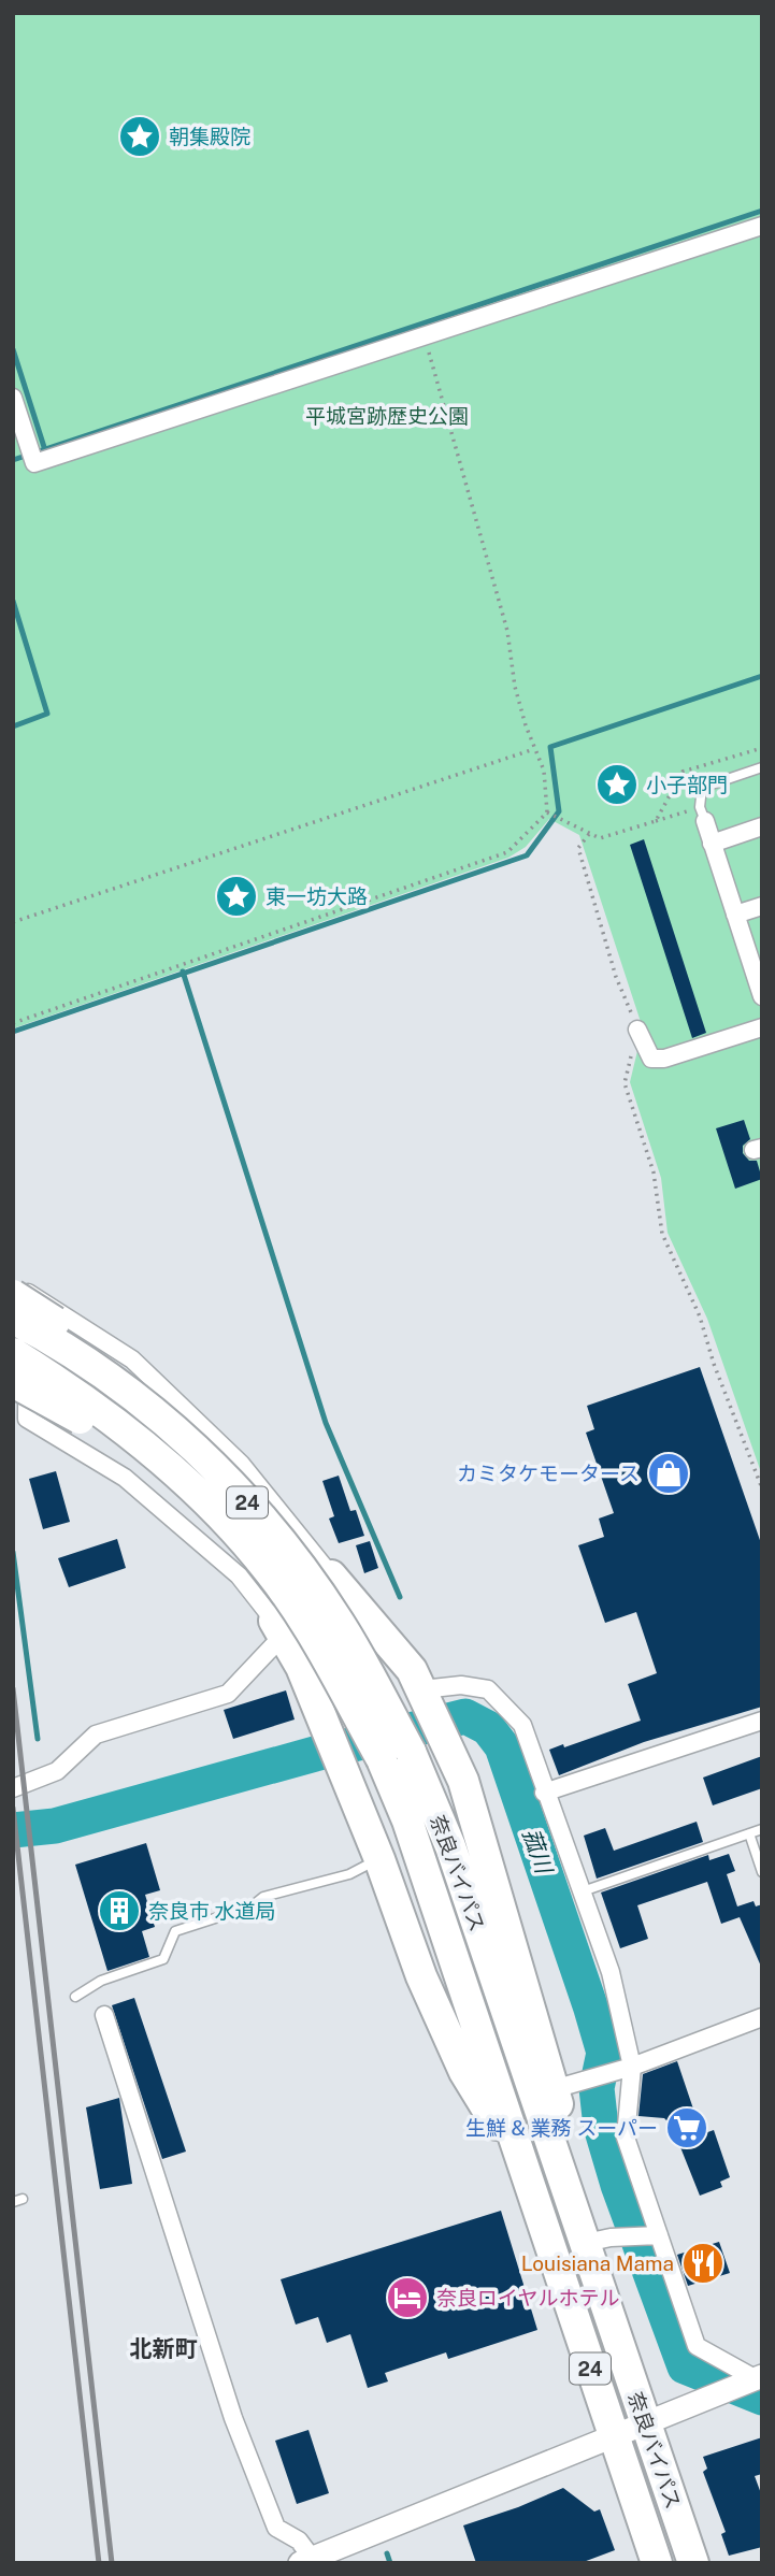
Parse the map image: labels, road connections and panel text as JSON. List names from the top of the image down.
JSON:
{
  "streets": {
    "highway": ["24", "奈良バイパス"]
  },
  "crossings": [
    ["24", "奈良バイパス"]
  ],
  "districts": ["北新町"],
  "water": ["菰川"],
  "parks": ["平城宮跡歴史公園"],
  "places": {
    "place": ["朝集殿院", "小子部門", "東一坊大路"],
    "shop": ["カミタケモータース"],
    "building": ["奈良市 水道局"],
    "supermarket": ["生鮮 & 業務 スーパー"],
    "restaurant": ["Louisiana Mama"],
    "hotel": ["奈良ロイヤルホテル"]
  }
}
